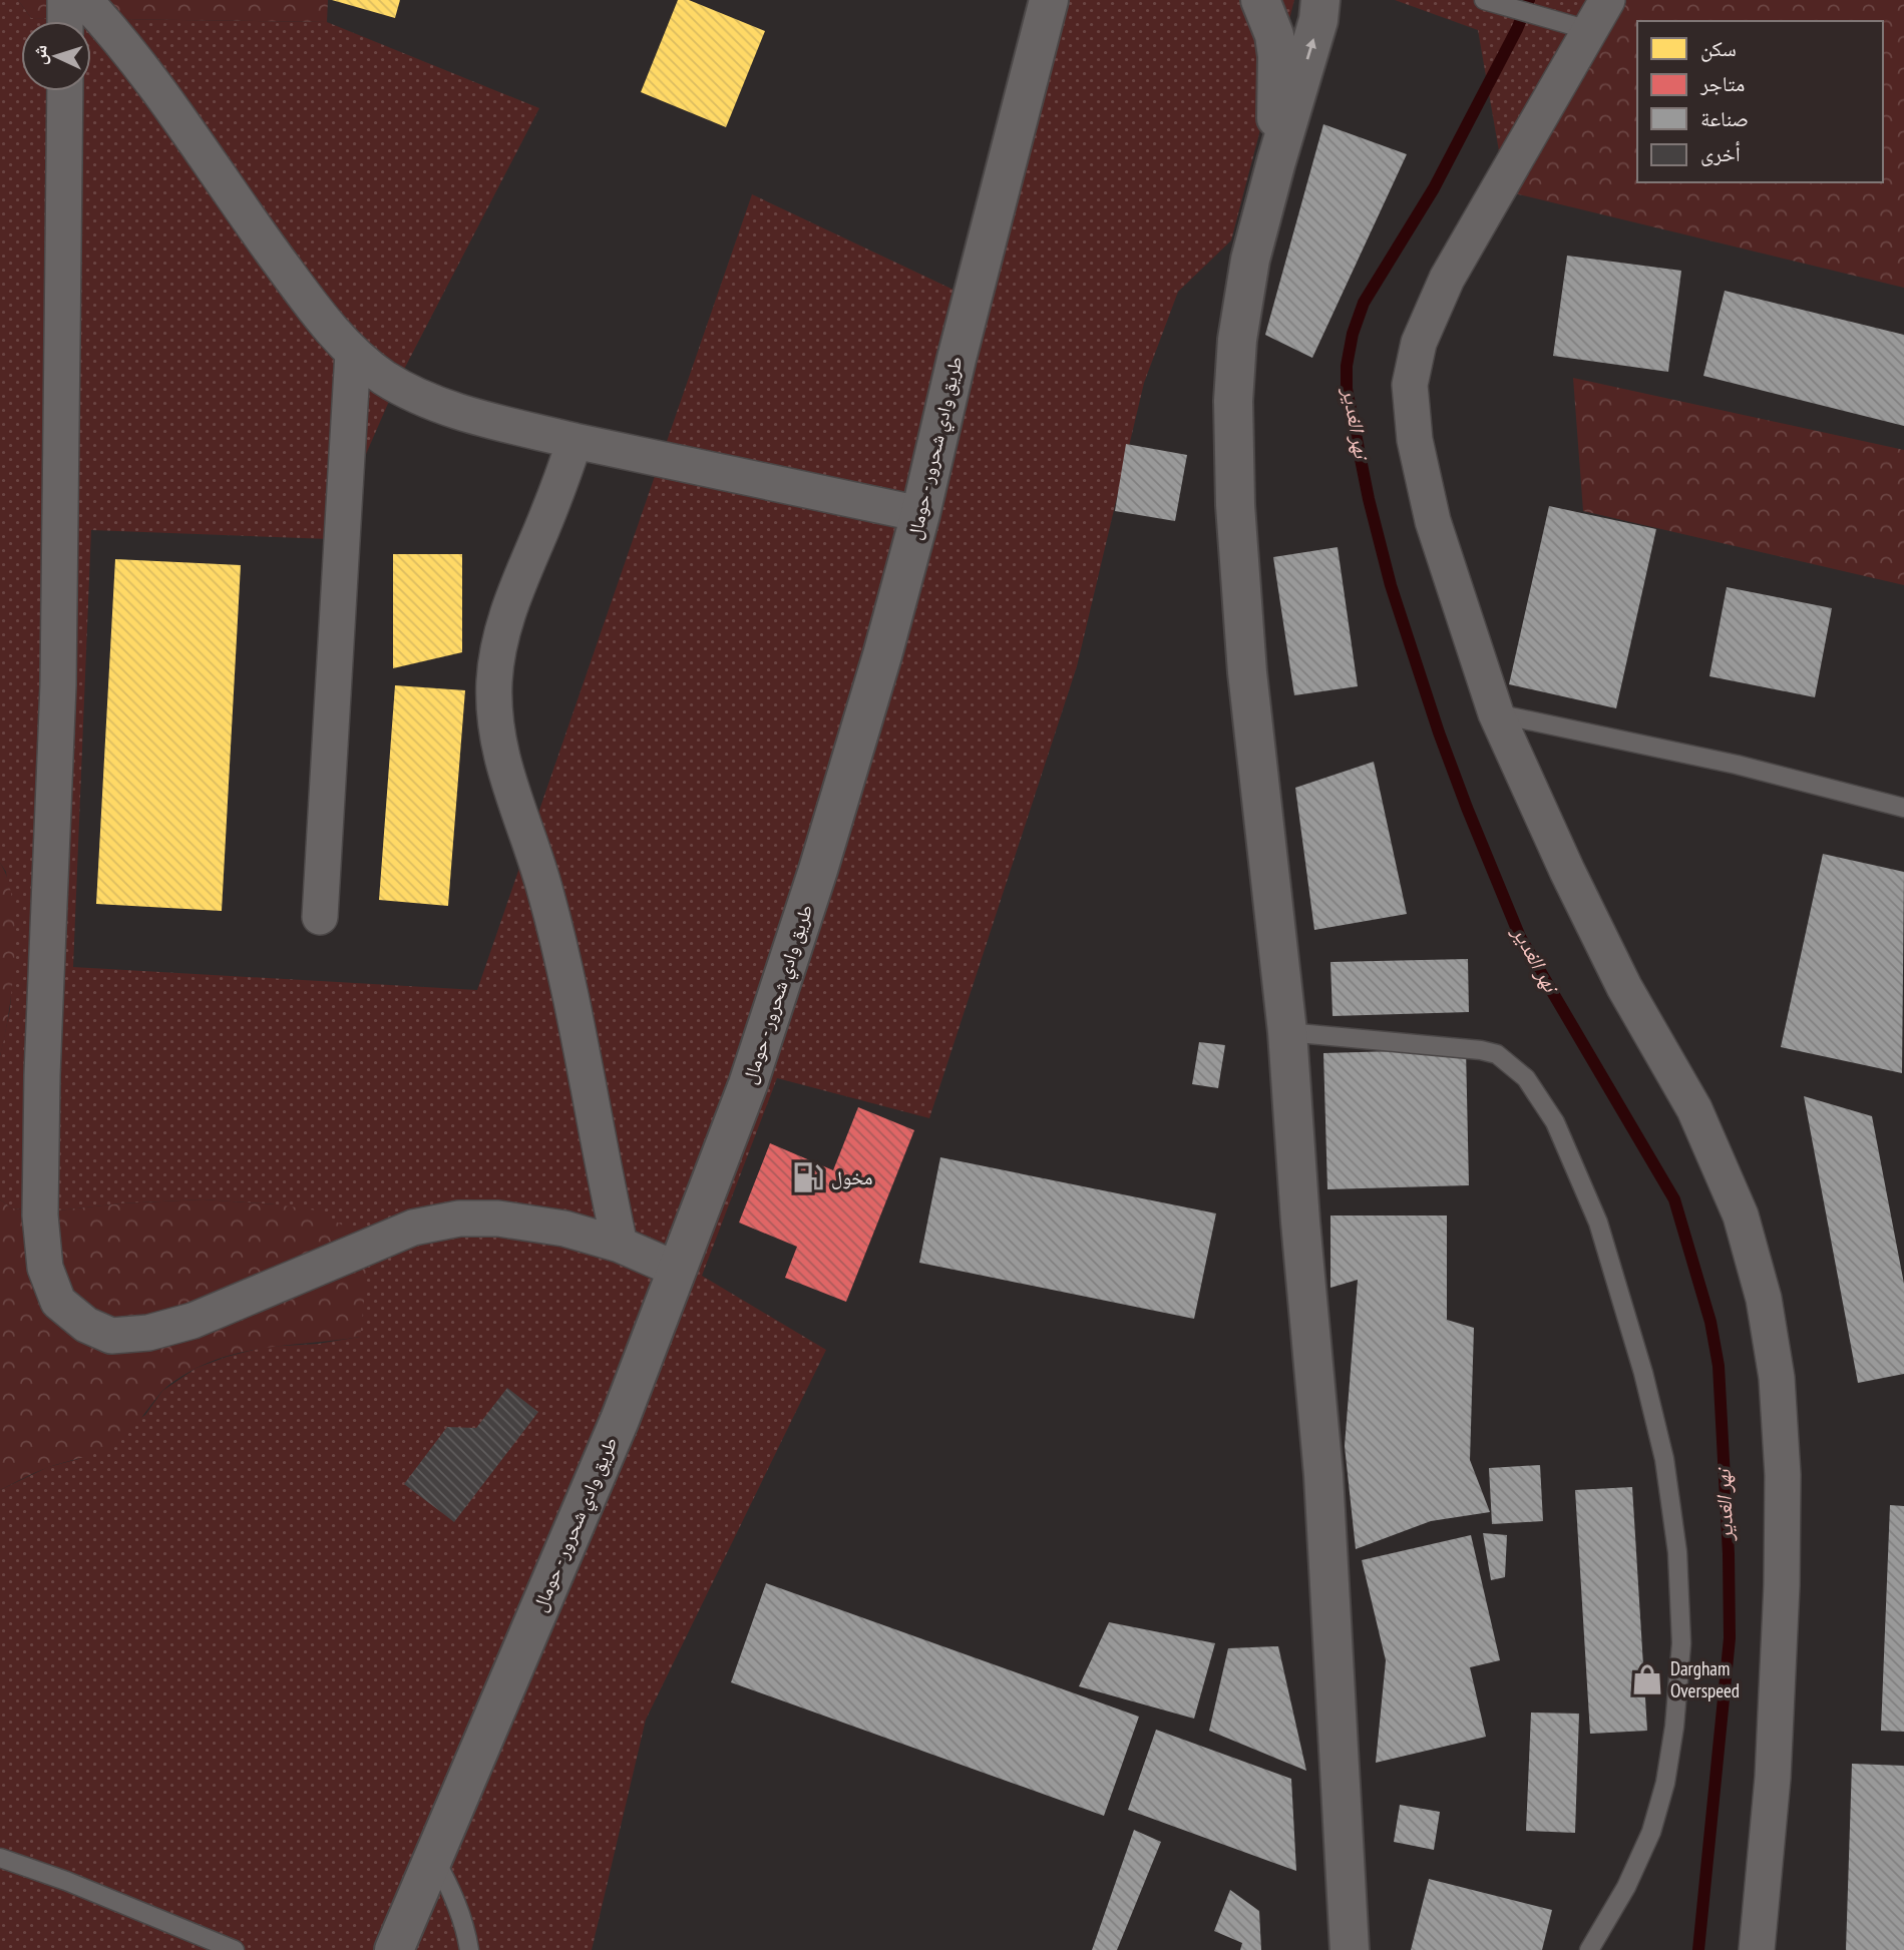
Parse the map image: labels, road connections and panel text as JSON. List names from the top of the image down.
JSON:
{
  "streets": {
    "street": ["طريق وادي شحرور - حومال"]
  },
  "water": ["نهر الغدير"],
  "places": {
    "fuel station": ["مخول"],
    "shop": ["Dargham Overspeed"]
  },
  "legend": [
    "سكن",
    "متاجر",
    "صناعة",
    "أخرى"
  ],
  "north": "left"
}
